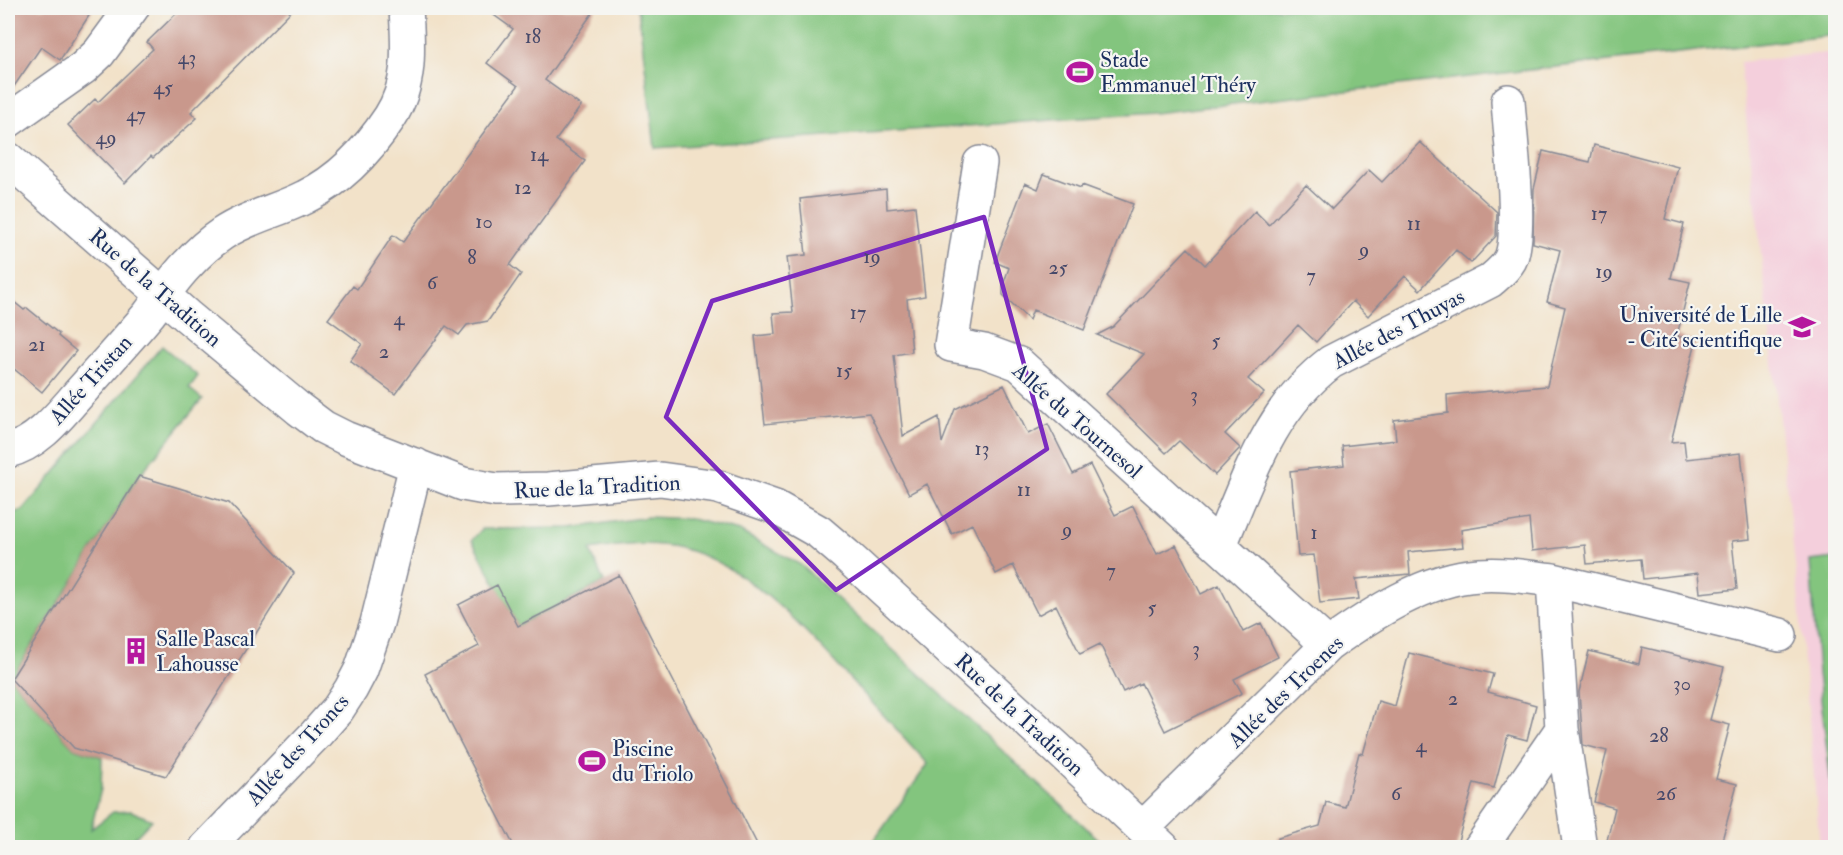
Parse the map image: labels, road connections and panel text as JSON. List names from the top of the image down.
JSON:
{
  "streets": {
    "street": [
      "Rue de la Tradition",
      "Allée des Thuyas",
      "Allée Tristan",
      "Allée du Tournesol",
      "Allée des Troenes",
      "Allée des Troncs"
    ]
  },
  "crossings": [
    ["Rue de la Tradition", "Allée Tristan"],
    ["Rue de la Tradition", "Allée des Troenes"],
    ["Rue de la Tradition", "Allée des Troncs"],
    ["Allée des Thuyas", "Allée du Tournesol"],
    ["Allée du Tournesol", "Allée des Troenes"]
  ],
  "places": {
    "sports": ["Stade Emmanuel Théry", "Piscine du Triolo"],
    "school or university": ["Université de Lille ‐ Cité scientifique"],
    "building": ["Salle Pascal Lahousse"]
  },
  "house_numbers": [
    "18",
    "43",
    "45",
    "47",
    "49",
    "14",
    "12",
    "17",
    "10",
    "11",
    "9",
    "19",
    "8",
    "25",
    "19",
    "7",
    "6",
    "17",
    "4",
    "5",
    "21",
    "2",
    "15",
    "3",
    "13",
    "11",
    "9",
    "1",
    "7",
    "5",
    "3",
    "30",
    "2",
    "28",
    "4",
    "6",
    "26"
  ]
}
